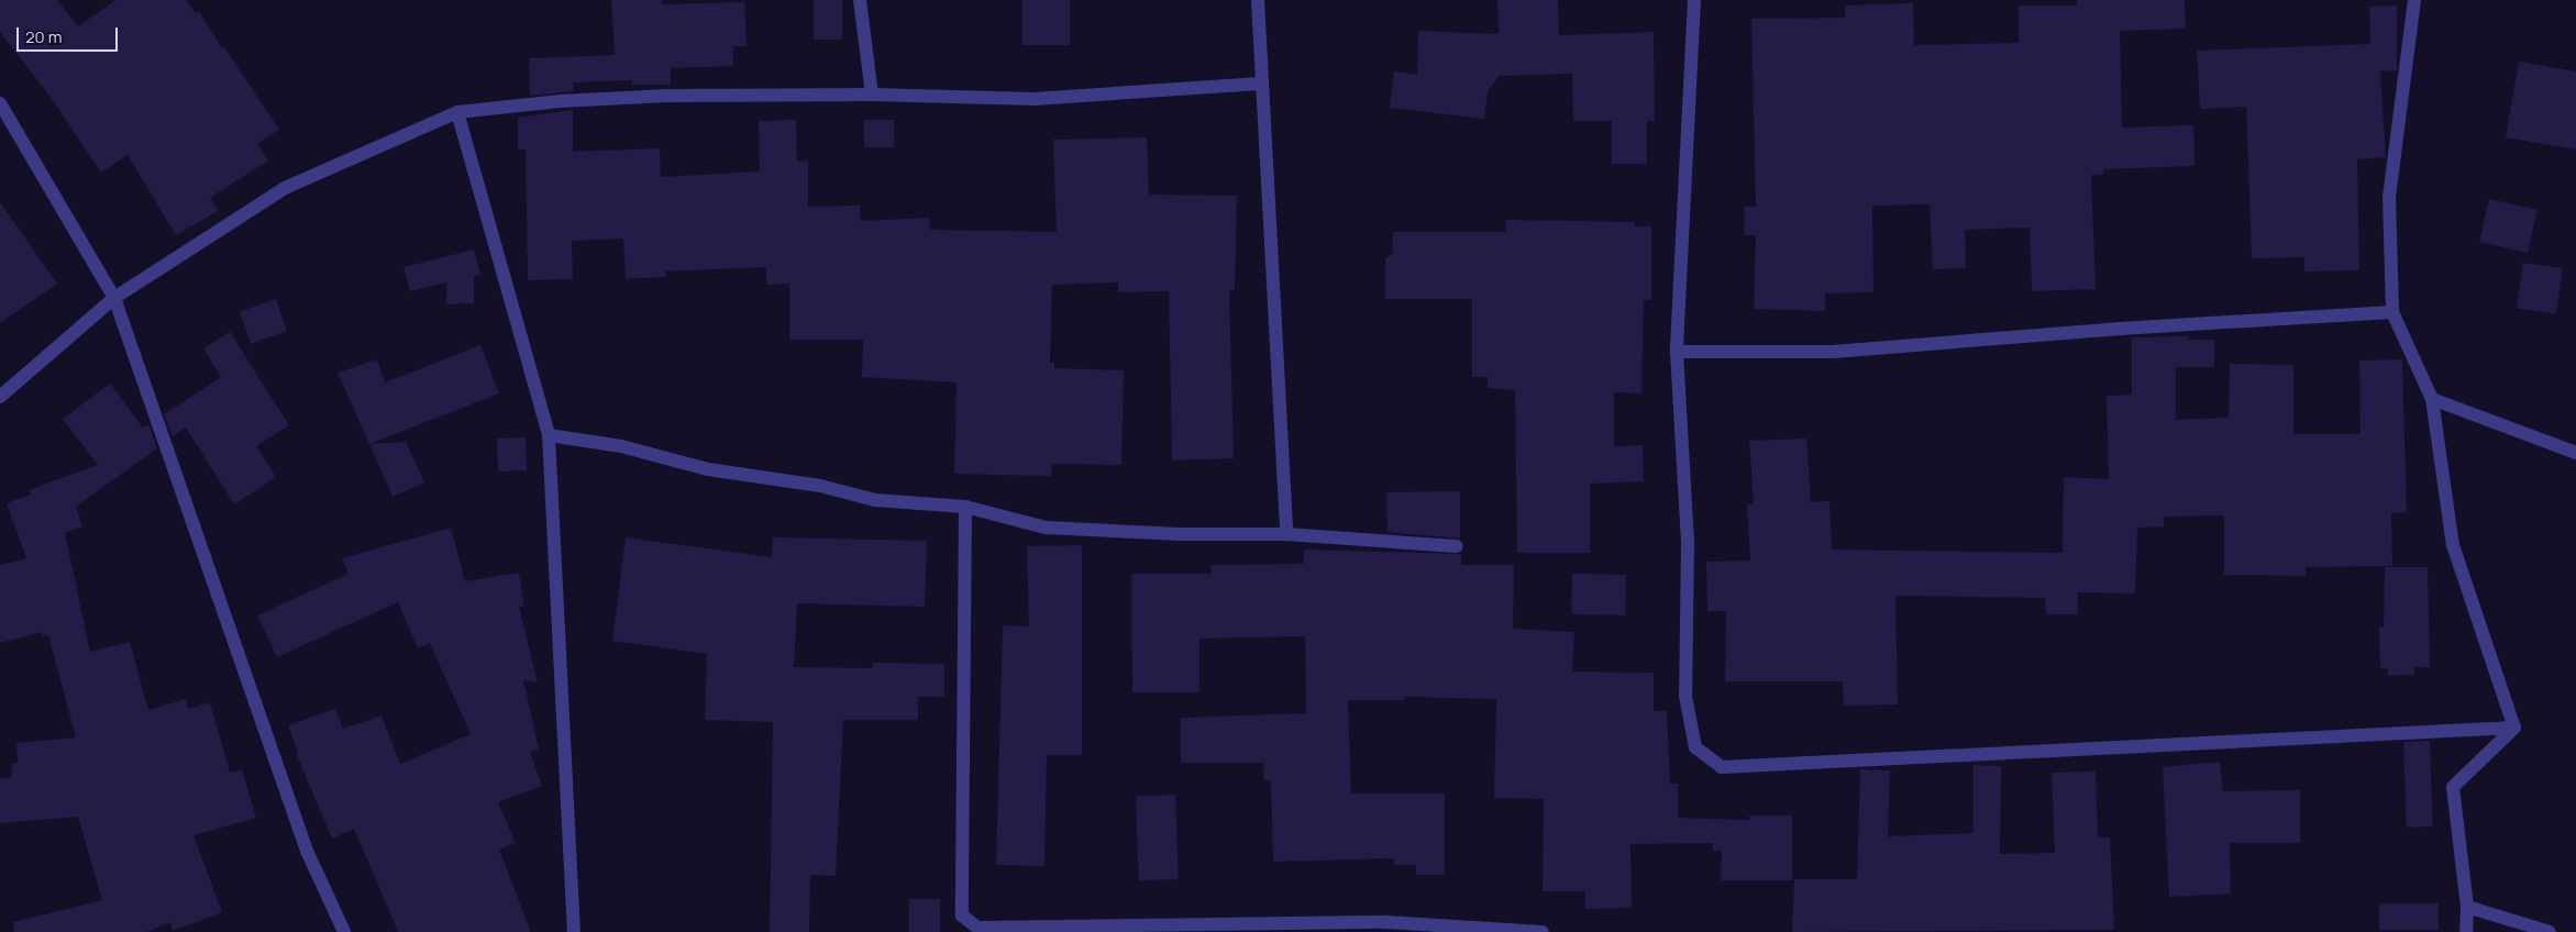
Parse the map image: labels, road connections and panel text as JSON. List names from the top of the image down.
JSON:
{
  "scale_bar": "20 m"
}
